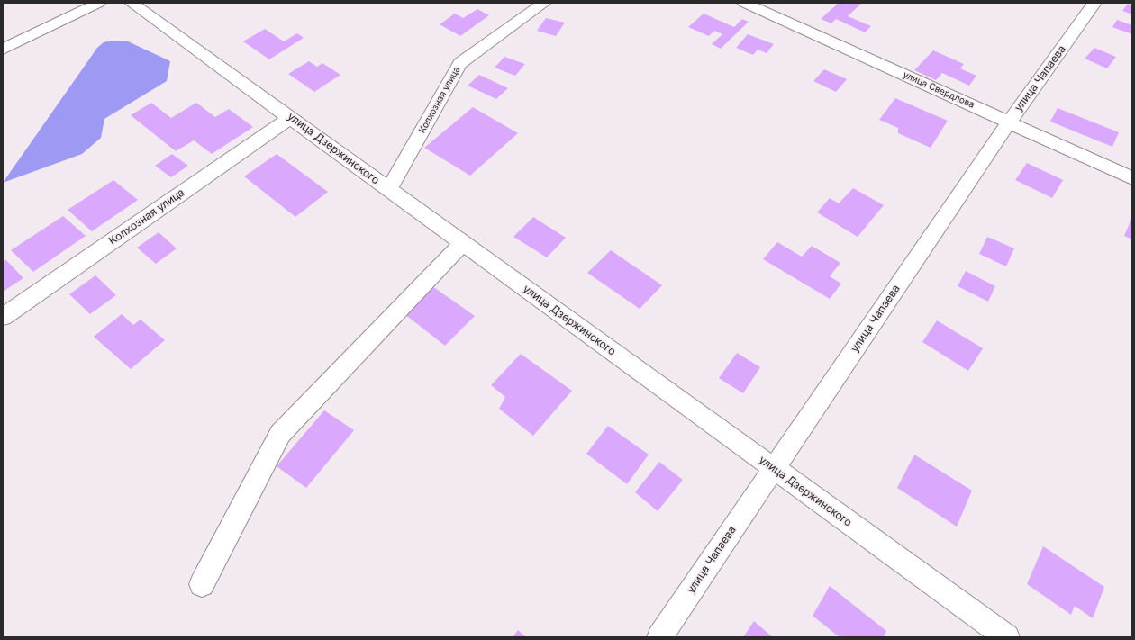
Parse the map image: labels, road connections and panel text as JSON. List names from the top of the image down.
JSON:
{
  "streets": {
    "street": [
      "улица Чапаева",
      "улица Свердлова",
      "Колхозная улица",
      "улица Дзержинского"
    ]
  },
  "crossings": [
    ["улица Чапаева", "улица Свердлова"],
    ["улица Чапаева", "улица Дзержинского"],
    ["Колхозная улица", "улица Дзержинского"]
  ]
}
